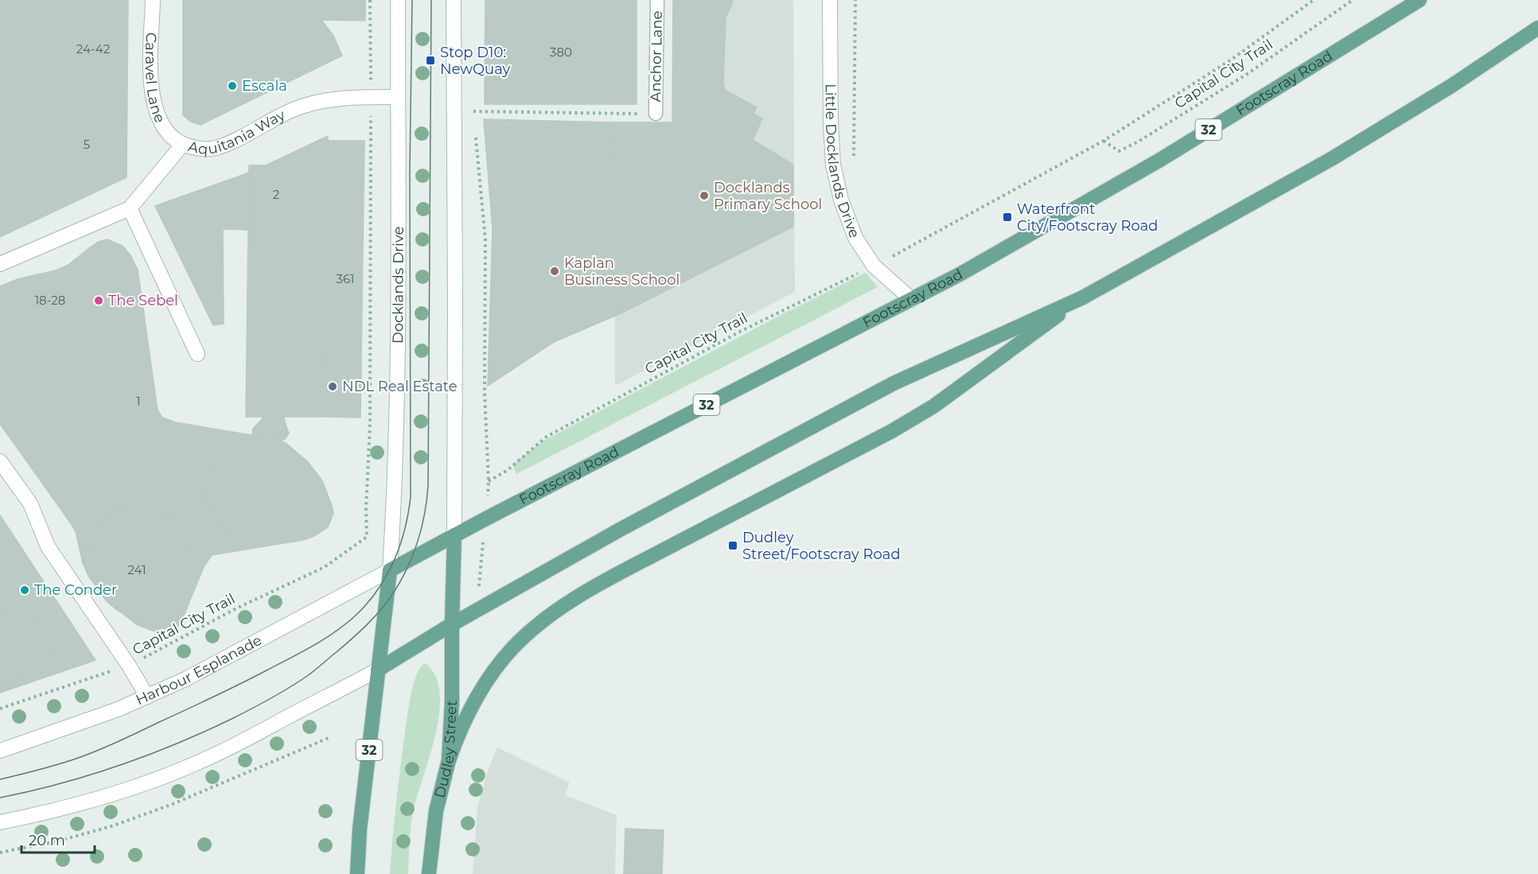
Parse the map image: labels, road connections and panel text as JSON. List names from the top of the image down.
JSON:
{
  "streets": {
    "main road": ["Footscray Road", "32", "Dudley Street"],
    "street": [
      "Caravel Lane",
      "Aquitania Way",
      "Little Docklands Drive",
      "Docklands Drive",
      "Harbour Esplanade"
    ],
    "lane": ["Anchor Lane"],
    "path": ["Capital City Trail"]
  },
  "crossings": [
    ["Capital City Trail", "Aquitania Way"],
    ["Capital City Trail", "Little Docklands Drive"],
    ["Caravel Lane", "Aquitania Way"],
    ["Footscray Road", "32"],
    ["Footscray Road", "Little Docklands Drive"],
    ["Footscray Road", "Docklands Drive"],
    ["Footscray Road", "Harbour Esplanade"],
    ["Footscray Road", "Dudley Street"],
    ["Aquitania Way", "Docklands Drive"],
    ["32", "Docklands Drive"],
    ["32", "Harbour Esplanade"],
    ["Docklands Drive", "Harbour Esplanade"]
  ],
  "places": {
    "transit": ["Stop D10: NewQuay", "Waterfront City/Footscray Road", "Dudley Street/Footscray Road"],
    "other": [
      "Escala",
      "Docklands Primary School",
      "Kaplan Business School",
      "The Sebel",
      "NDL Real Estate",
      "The Conder"
    ]
  },
  "house_numbers": [
    "24-42",
    "380",
    "5",
    "2",
    "361",
    "18-28",
    "1",
    "241"
  ],
  "scale_bar": "20 m"
}
